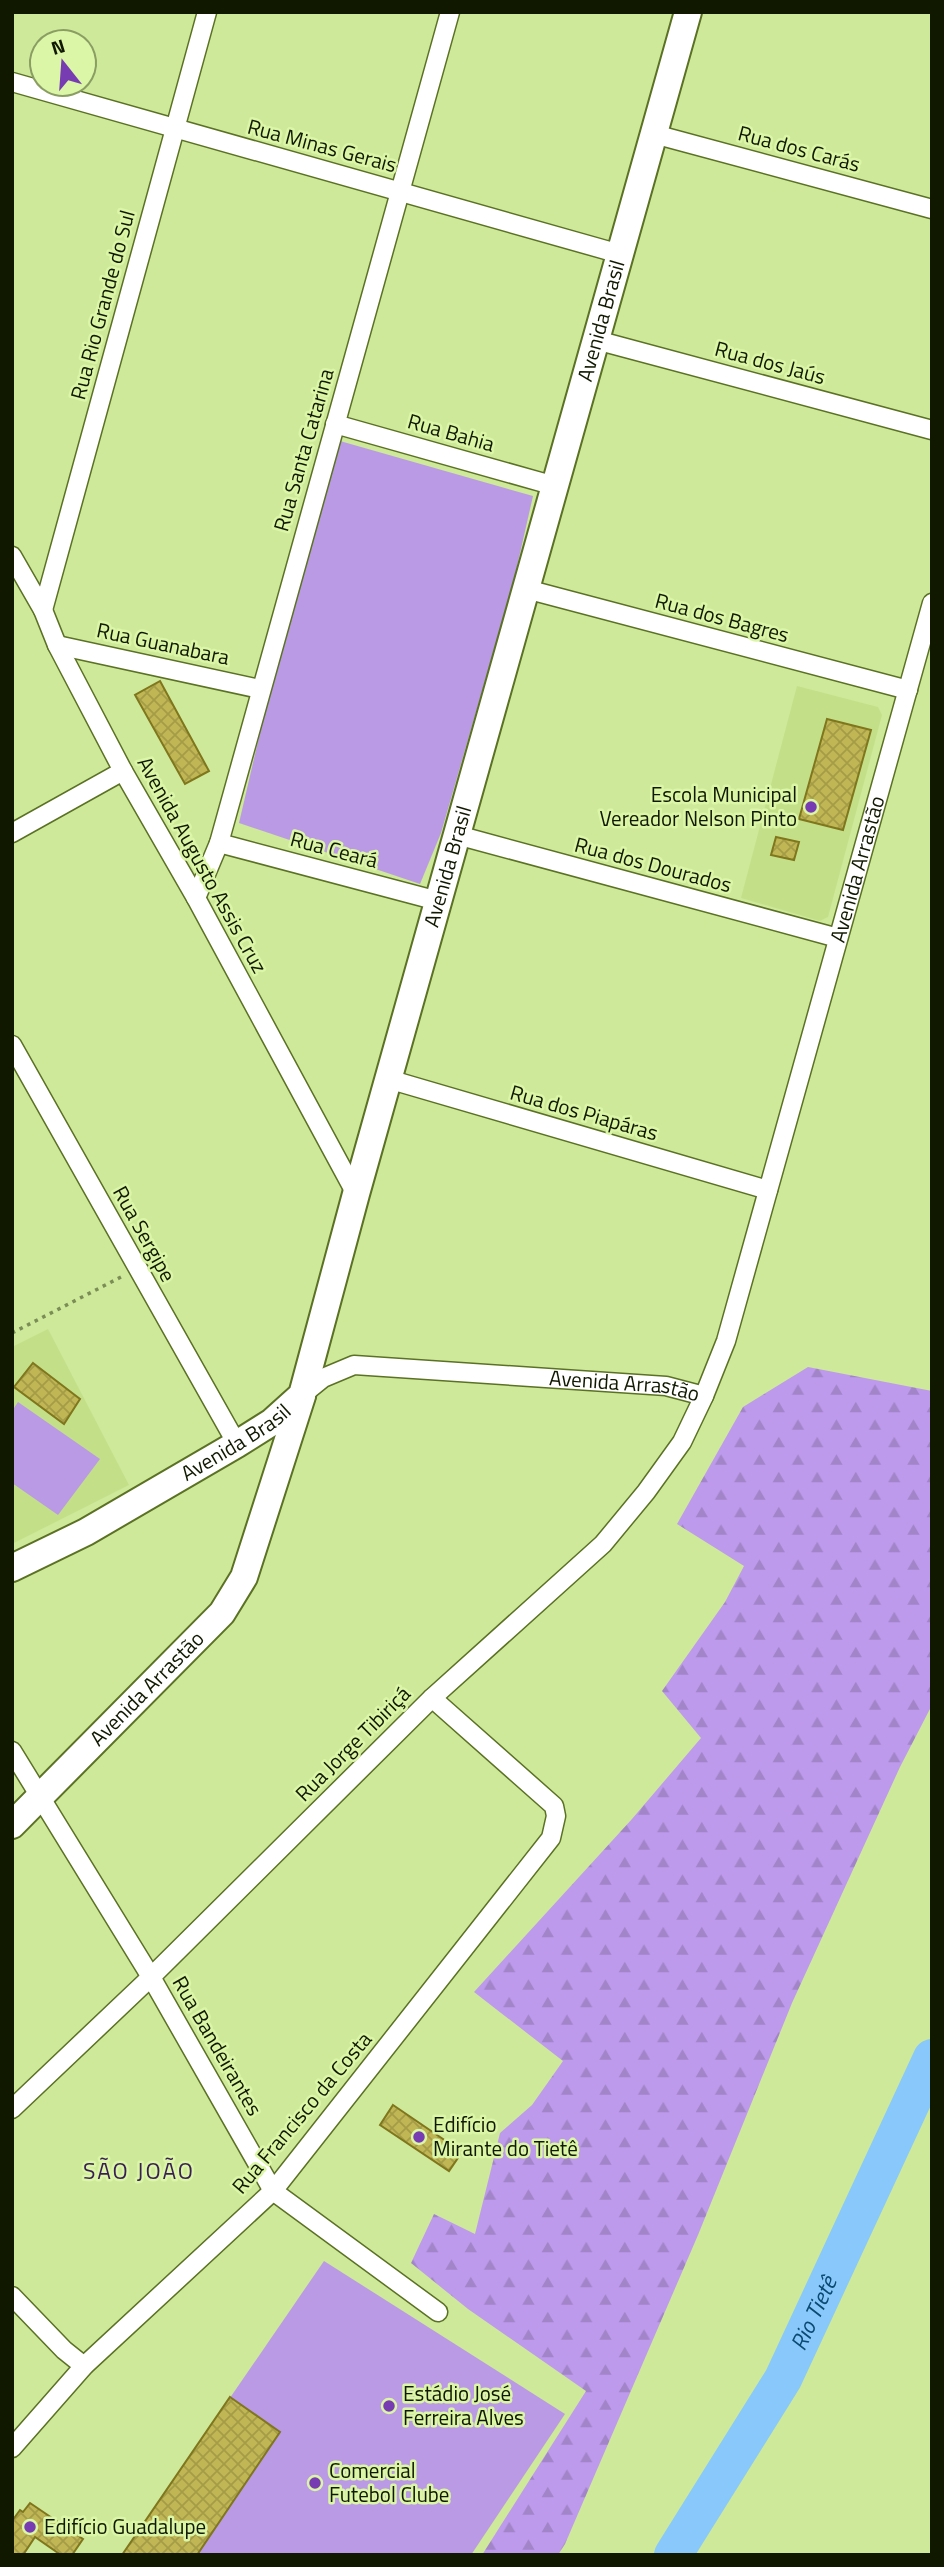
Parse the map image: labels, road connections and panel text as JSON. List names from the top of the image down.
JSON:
{
  "streets": {
    "street": [
      "Rua Minas Gerais",
      "Rua dos Carás",
      "Rua Rio Grande do Sul",
      "Avenida Brasil",
      "Rua dos Jaús",
      "Rua Bahia",
      "Rua Santa Catarina",
      "Rua dos Bagres",
      "Rua Guanabara",
      "Rua Ceará",
      "Avenida Augusto Assis Cruz",
      "Rua dos Dourados",
      "Avenida Arrastão",
      "Rua dos Piapáras",
      "Rua Sergipe",
      "Rua Jorge Tibiriçá",
      "Rua Bandeirantes",
      "Rua Francisco da Costa"
    ]
  },
  "crossings": [
    ["Rua Minas Gerais", "Rua Rio Grande do Sul"],
    ["Rua Minas Gerais", "Avenida Brasil"],
    ["Rua Minas Gerais", "Rua Santa Catarina"],
    ["Rua dos Carás", "Avenida Brasil"],
    ["Rua Rio Grande do Sul", "Avenida Augusto Assis Cruz"],
    ["Avenida Brasil", "Rua dos Jaús"],
    ["Avenida Brasil", "Rua Bahia"],
    ["Avenida Brasil", "Rua dos Bagres"],
    ["Avenida Brasil", "Rua Ceará"],
    ["Avenida Brasil", "Avenida Augusto Assis Cruz"],
    ["Avenida Brasil", "Rua dos Dourados"],
    ["Avenida Brasil", "Avenida Arrastão"],
    ["Avenida Brasil", "Rua dos Piapáras"],
    ["Avenida Brasil", "Rua Sergipe"],
    ["Rua Bahia", "Rua Santa Catarina"],
    ["Rua Santa Catarina", "Rua Guanabara"],
    ["Rua Santa Catarina", "Rua Ceará"],
    ["Rua Santa Catarina", "Avenida Augusto Assis Cruz"],
    ["Rua dos Bagres", "Avenida Arrastão"],
    ["Rua Guanabara", "Avenida Augusto Assis Cruz"],
    ["Rua dos Dourados", "Avenida Arrastão"],
    ["Avenida Arrastão", "Rua dos Piapáras"],
    ["Avenida Arrastão", "Rua Jorge Tibiriçá"],
    ["Avenida Arrastão", "Rua Bandeirantes"],
    ["Rua Jorge Tibiriçá", "Rua Bandeirantes"],
    ["Rua Jorge Tibiriçá", "Rua Francisco da Costa"],
    ["Rua Bandeirantes", "Rua Francisco da Costa"]
  ],
  "districts": ["SÃO JOÃO"],
  "water": ["Rio Tietê"],
  "places": [
    "Escola Municipal Vereador Nelson Pinto",
    "Edifício Mirante do Tietê",
    "Estádio José Ferreira Alves",
    "Comercial Futebol Clube",
    "Edifício Guadalupe"
  ],
  "north": "top"
}
